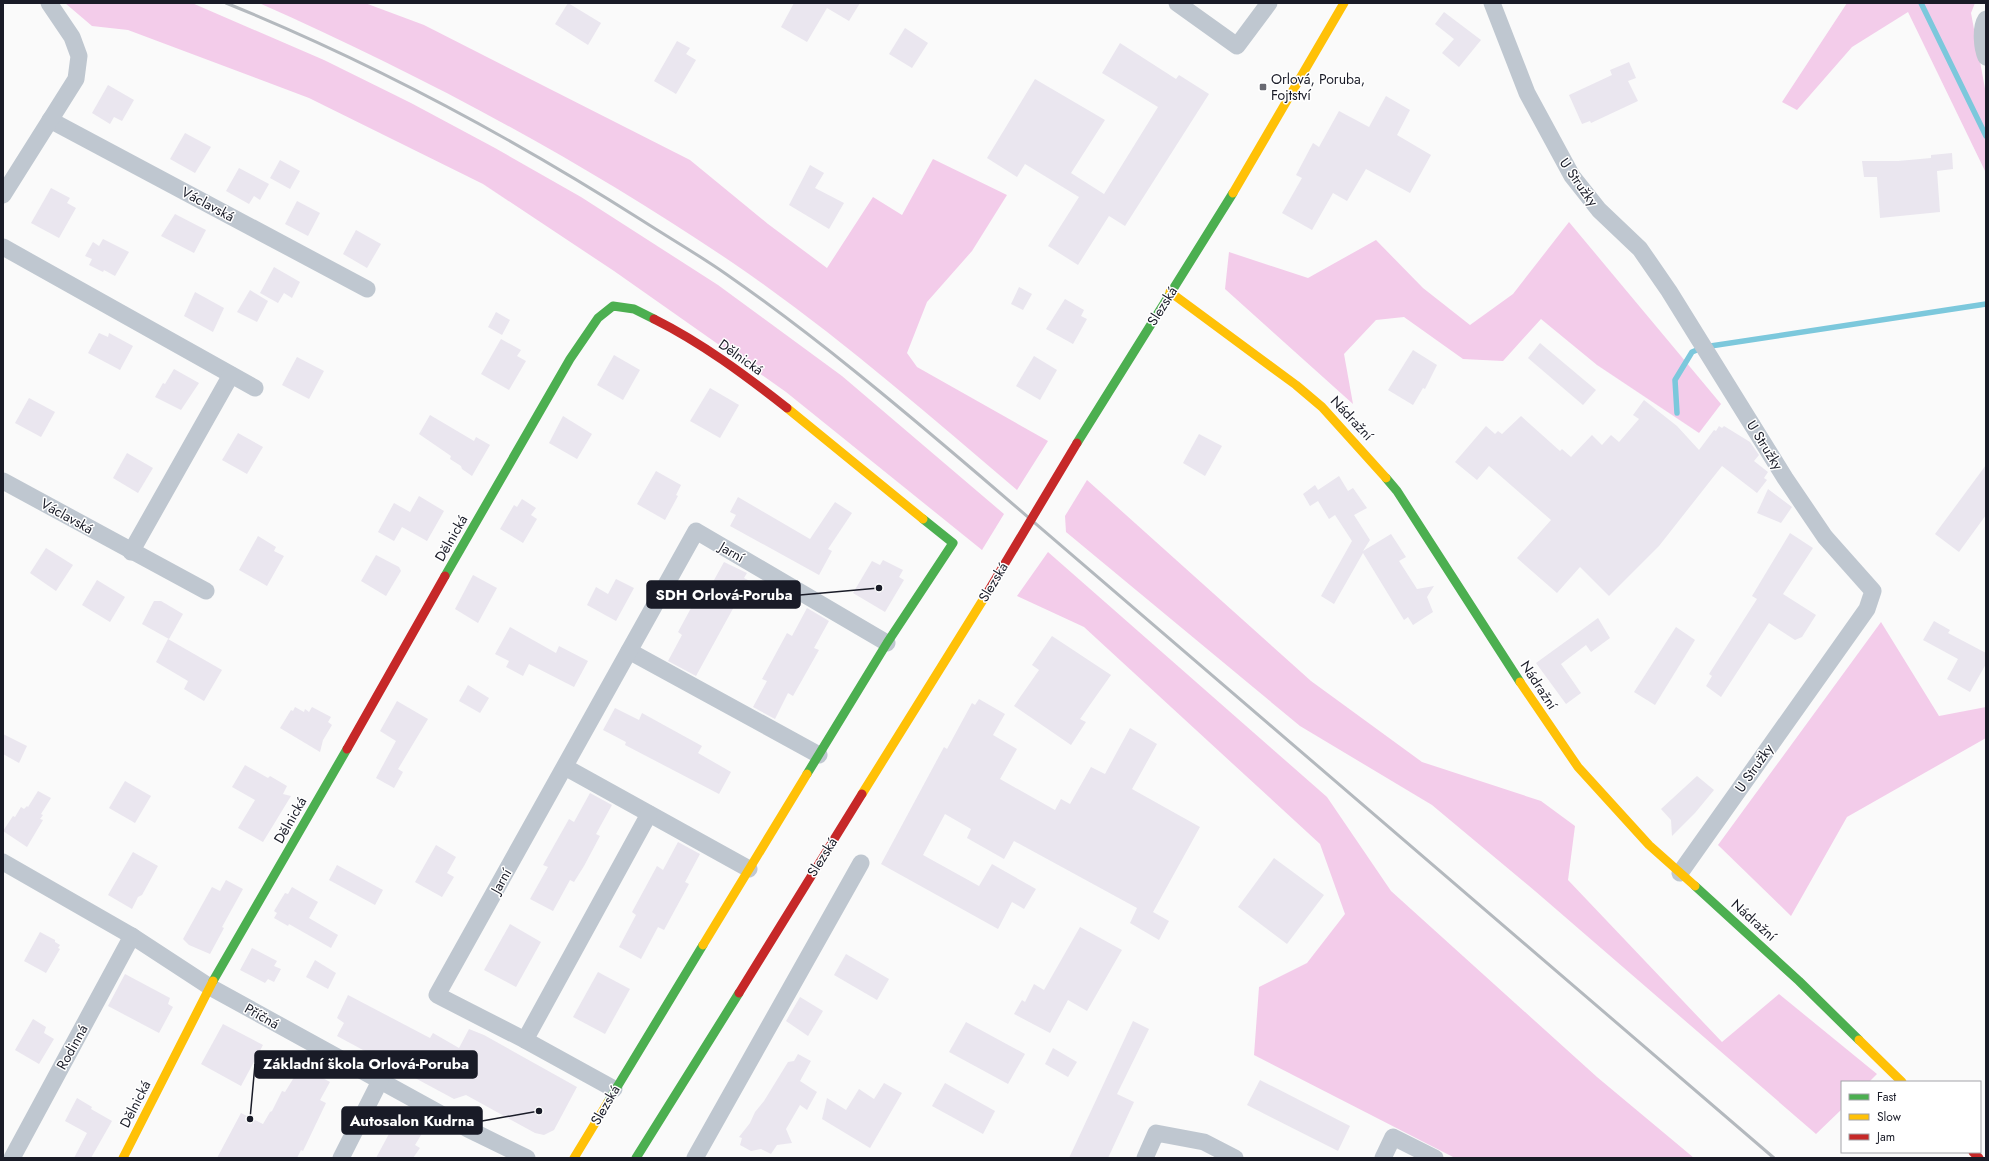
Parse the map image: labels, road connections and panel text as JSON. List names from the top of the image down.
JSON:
{
  "streets": {
    "street": [
      "U Stružky",
      "Václavská",
      "Slezská",
      "Dělnická",
      "Nádražní",
      "Jarní",
      "Příčná",
      "Rodinná"
    ]
  },
  "crossings": [
    ["U Stružky", "Nádražní"],
    ["Slezská", "Dělnická"],
    ["Slezská", "Nádražní"],
    ["Slezská", "Jarní"],
    ["Dělnická", "Příčná"],
    ["Příčná", "Rodinná"]
  ],
  "places": {
    "transit": ["Orlová, Poruba, Fojtství"],
    "other": ["SDH Orlová-Poruba", "Autosalon Kudrna", "Základní škola Orlová-Poruba"]
  },
  "legend": ["Fast", "Slow", "Jam"]
}
